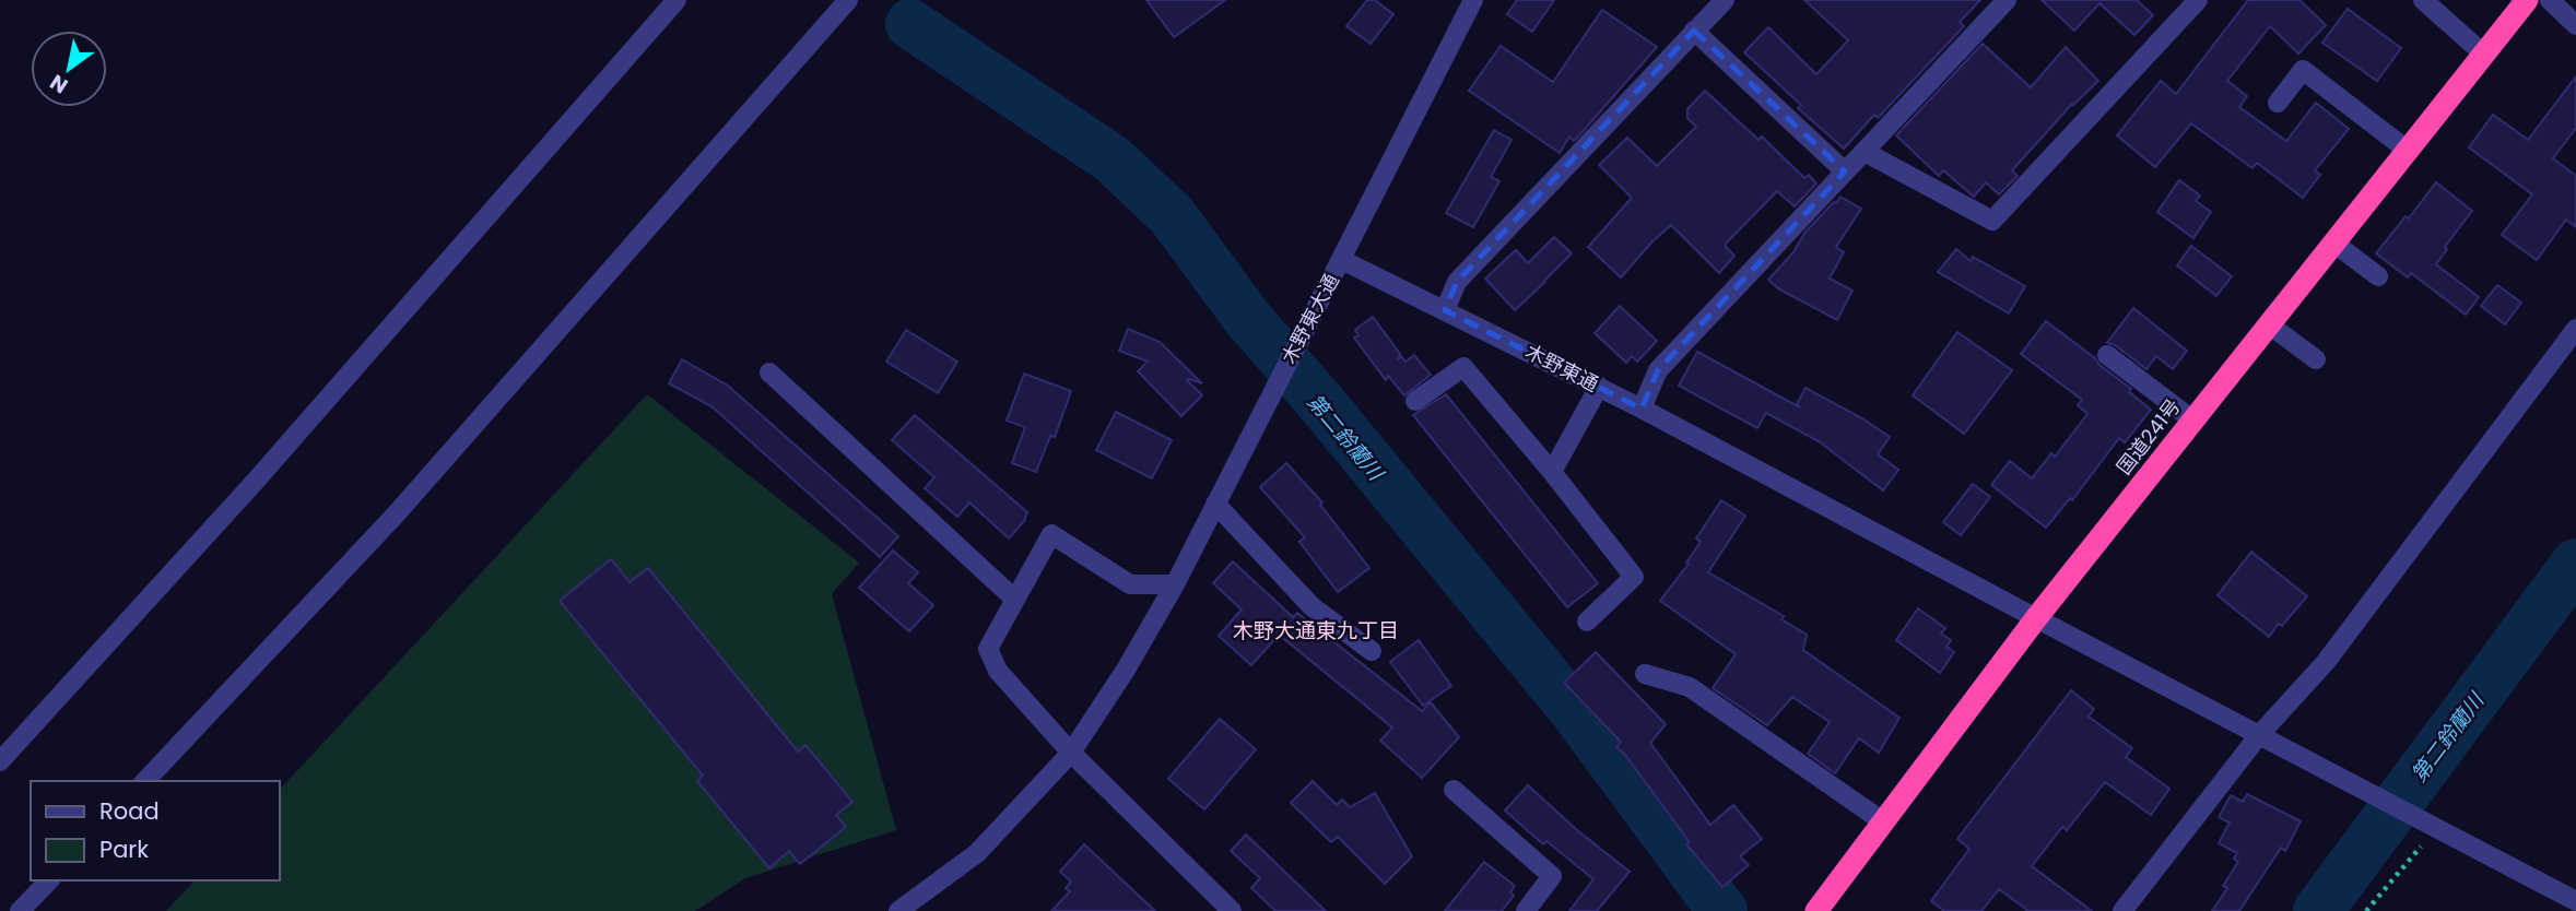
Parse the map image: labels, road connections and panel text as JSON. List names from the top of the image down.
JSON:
{
  "streets": {
    "highway": ["国道241号"],
    "street": ["木野東大通", "木野東通"]
  },
  "crossings": [
    ["木野東大通", "木野東通"],
    ["木野東通", "国道241号"]
  ],
  "districts": ["木野大通東九丁目"],
  "water": ["第二鈴蘭川"],
  "legend": ["Road", "Park"],
  "north": "bottom left"
}
